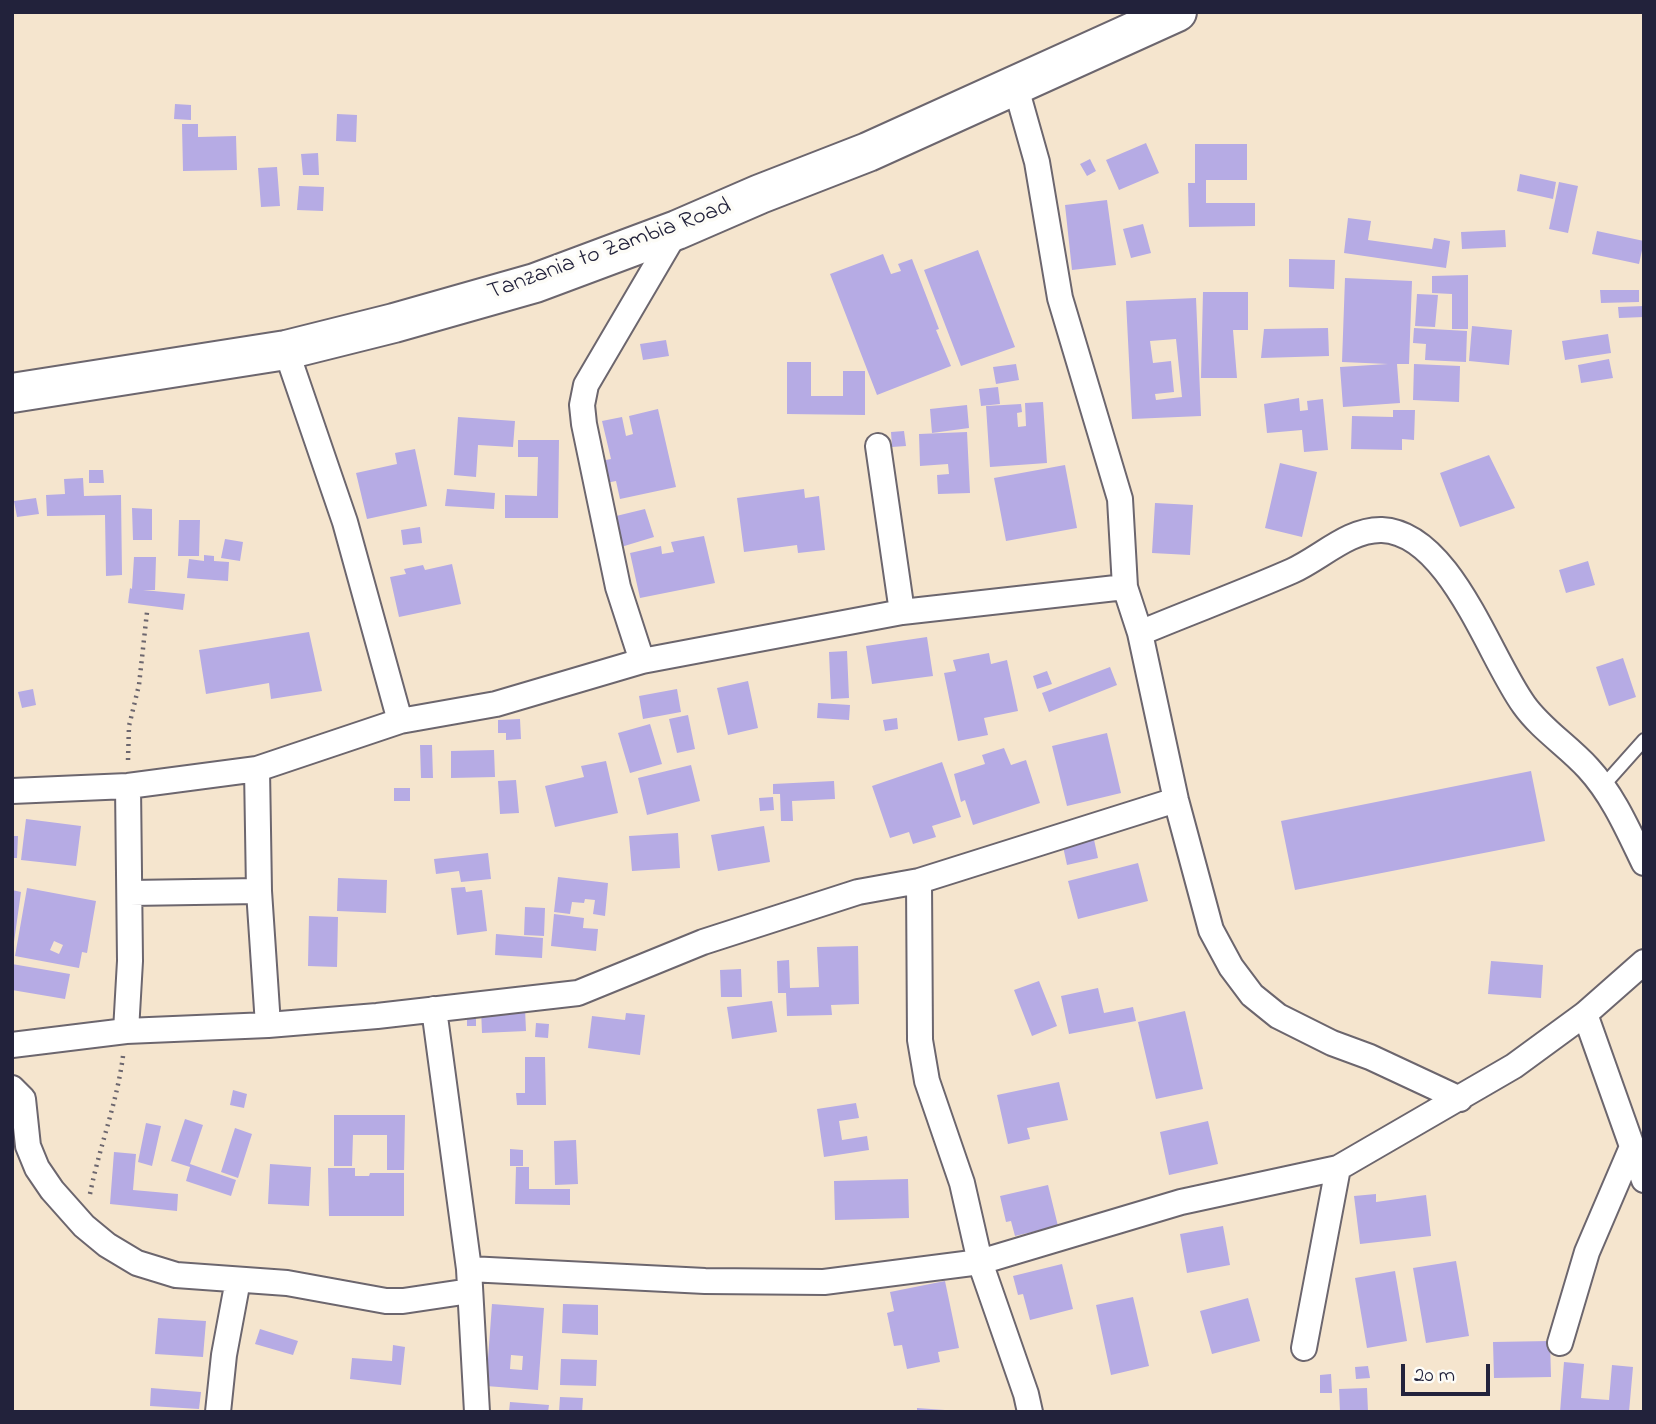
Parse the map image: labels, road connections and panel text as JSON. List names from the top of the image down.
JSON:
{
  "streets": {
    "highway": ["Tanzania to Zambia Road"]
  },
  "scale_bar": "20 m"
}
